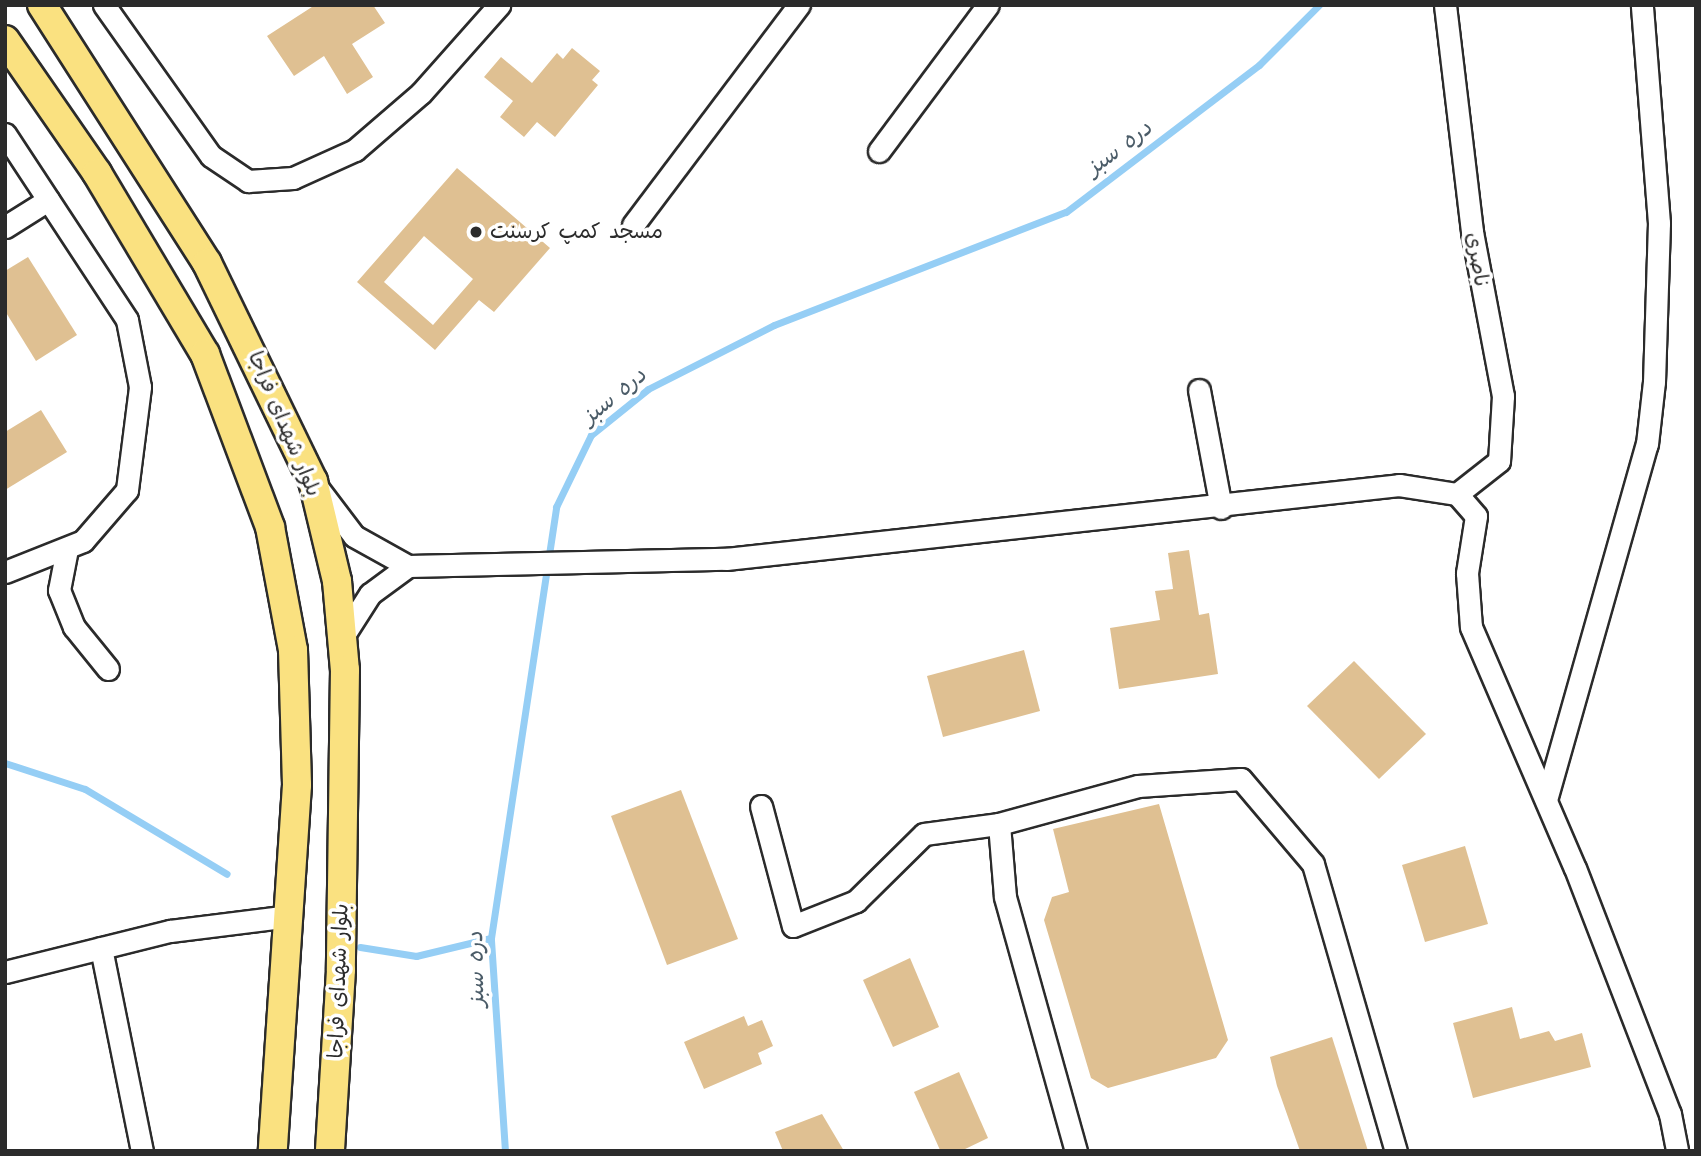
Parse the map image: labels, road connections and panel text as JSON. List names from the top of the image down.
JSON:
{
  "streets": {
    "main road": ["بلوار شهدای فراجا"],
    "street": ["ناصری"]
  },
  "water": ["دره سبز"],
  "places": ["مسجد کمپ کرسنت"]
}
